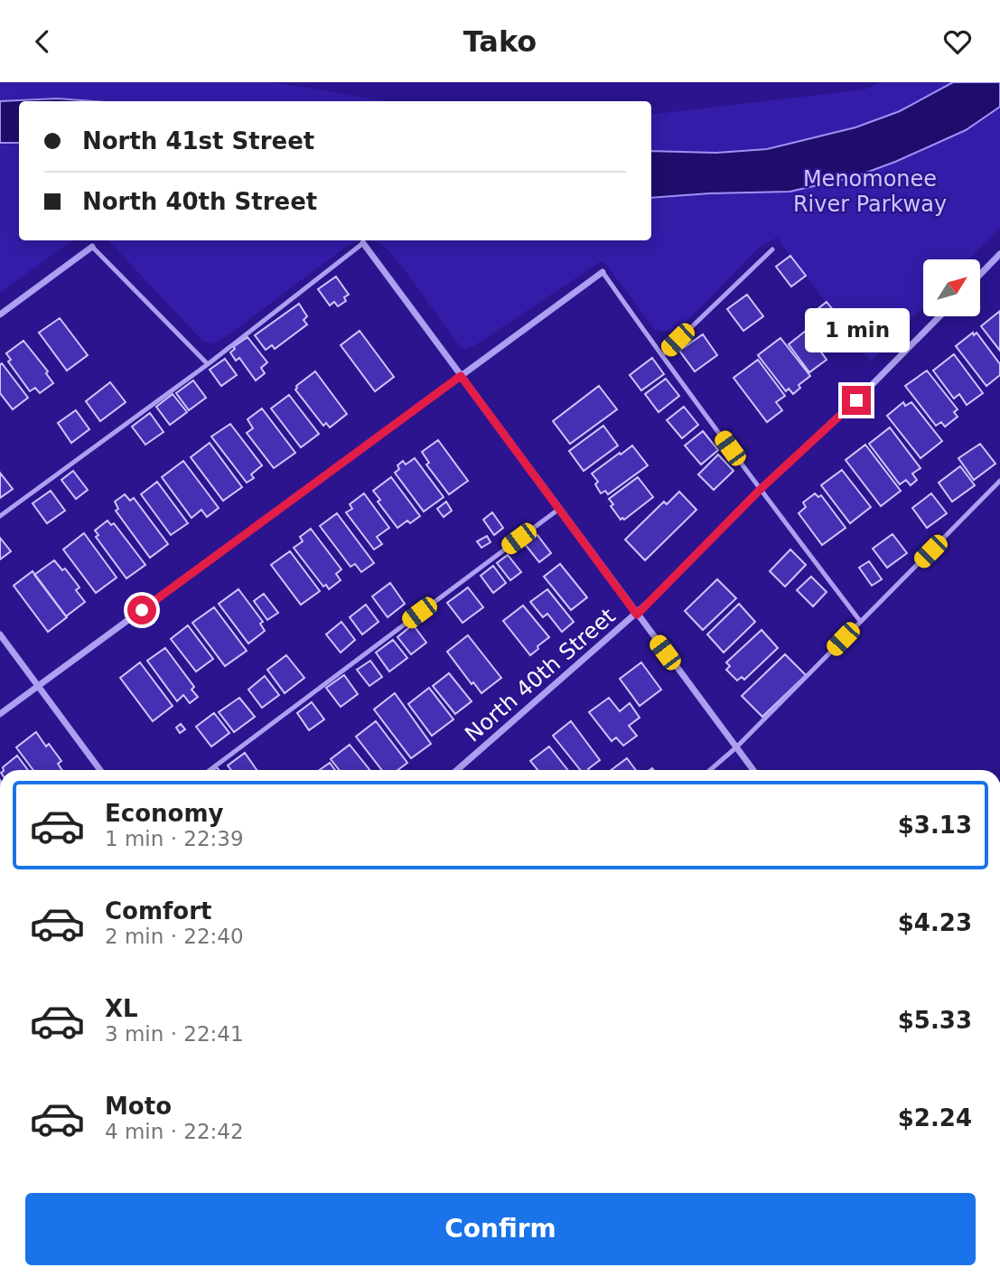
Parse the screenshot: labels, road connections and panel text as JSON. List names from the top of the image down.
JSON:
{
  "streets": {
    "street": ["North 40th Street"]
  },
  "parks": ["Menomonee River Parkway"],
  "north": "top right",
  "page": {
    "header": "Tako",
    "banner": ["North 41st Street", "North 40th Street"],
    "bubble": "1 min",
    "list": [
      {
        "name": "Economy",
        "note": "1 min · 22:39",
        "value": "$3.13"
      },
      {
        "name": "Comfort",
        "note": "2 min · 22:40",
        "value": "$4.23"
      },
      {
        "name": "XL",
        "note": "3 min · 22:41",
        "value": "$5.33"
      },
      {
        "name": "Moto",
        "note": "4 min · 22:42",
        "value": "$2.24"
      }
    ],
    "buttons": "Confirm"
  }
}
